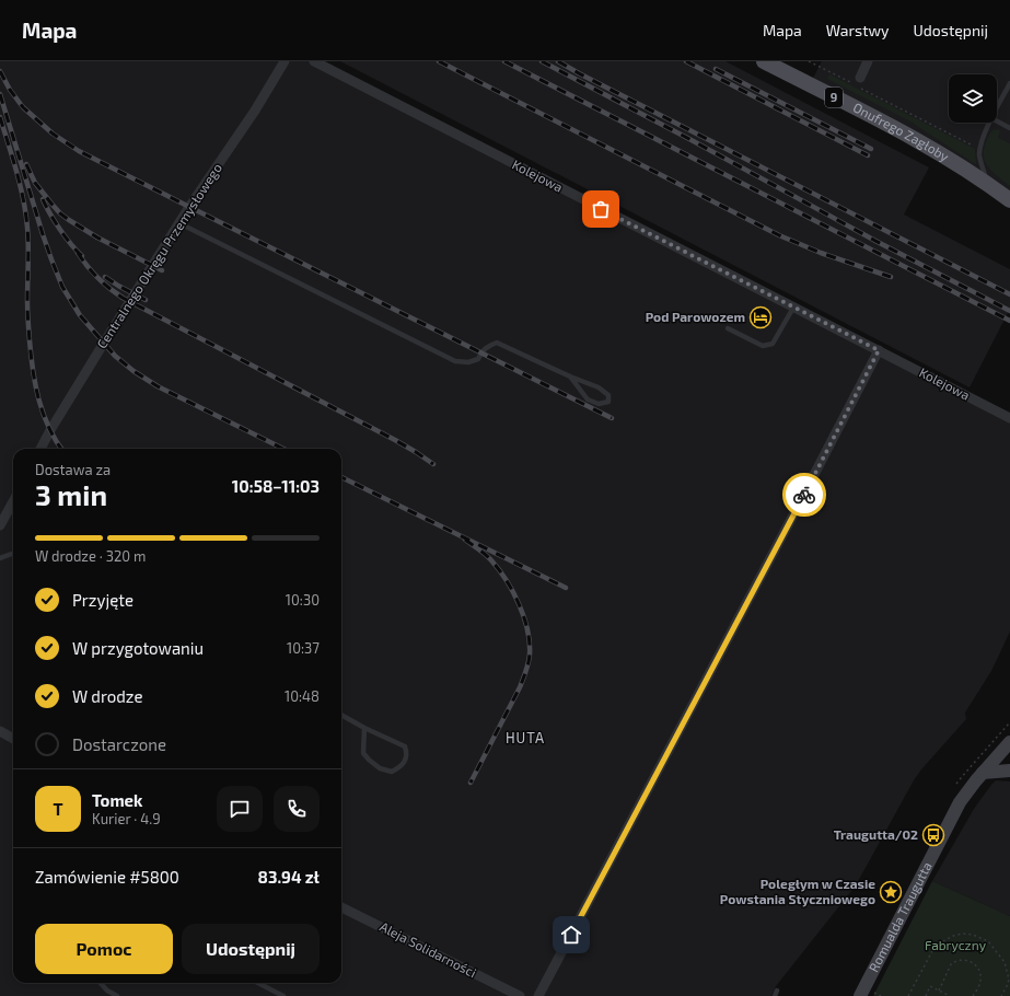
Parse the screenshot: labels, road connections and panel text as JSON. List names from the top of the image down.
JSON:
{
  "streets": {
    "main road": ["9", "Onufrego Zagłoby", "Romualda Traugutta"],
    "street": ["Kolejowa", "Centralnego Okręgu Przemysłowego", "Aleja Solidarności"]
  },
  "districts": ["HUTA"],
  "parks": ["Fabryczny"],
  "places": {
    "hotel": ["Pod Parowozem"],
    "bus stop": ["Traugutta/02"],
    "place": ["Poległym w Czasie Powstania Styczniowego"]
  },
  "page": {
    "header": "Mapa",
    "nav": ["Mapa", "Warstwy", "Udostępnij"],
    "heading": ["3 min", "Dostawa za", "10:58–11:03"],
    "panel": [
      "Tomek",
      "Kurier · 4.9",
      "Zamówienie #5800",
      "83.94 zł"
    ],
    "bar": "W drodze · 320 m",
    "list": [
      ["Przyjęte", "10:30"],
      ["W przygotowaniu", "10:37"],
      ["W drodze", "10:48"],
      "Dostarczone"
    ],
    "round": "T",
    "buttons": ["Pomoc", "Udostępnij"]
  }
}
